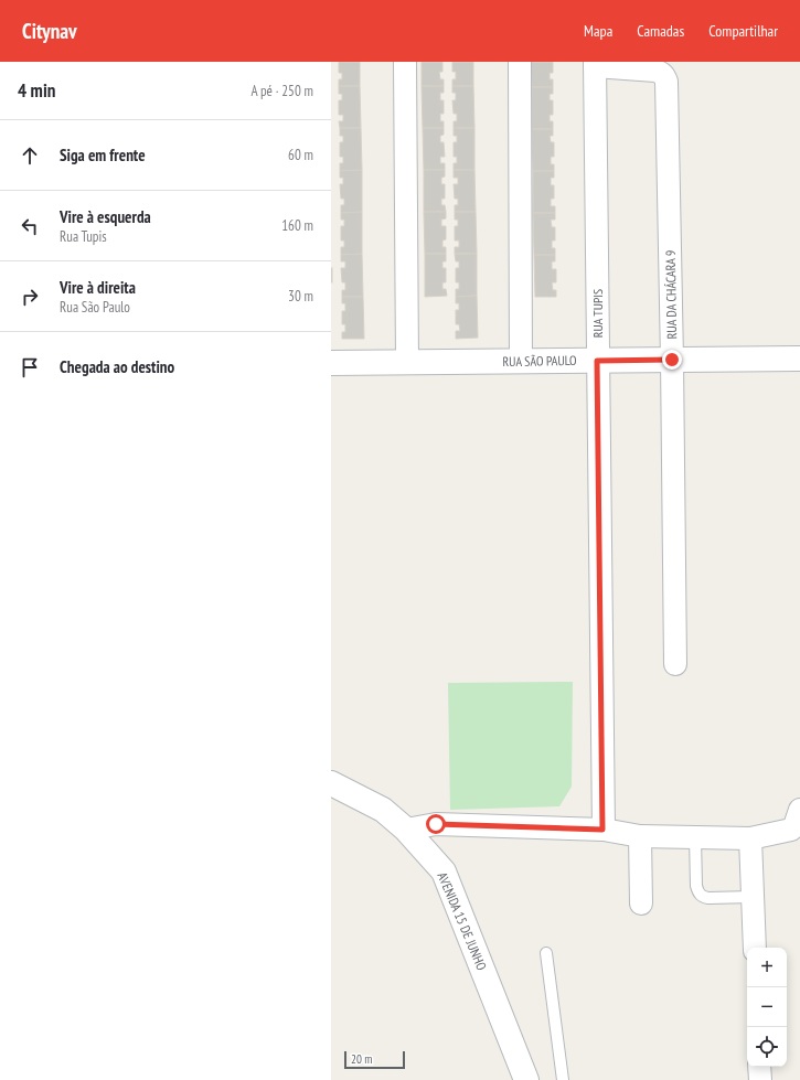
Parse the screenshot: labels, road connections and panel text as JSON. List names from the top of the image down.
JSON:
{
  "streets": {
    "street": [
      "RUA DA CHÁCARA 9",
      "RUA TUPIS",
      "RUA SÃO PAULO",
      "AVENIDA 15 DE JUNHO"
    ]
  },
  "crossings": [
    ["RUA DA CHÁCARA 9", "RUA TUPIS"],
    ["RUA DA CHÁCARA 9", "RUA SÃO PAULO"],
    ["RUA TUPIS", "RUA SÃO PAULO"]
  ],
  "scale_bar": "20 m",
  "page": {
    "header": "Citynav",
    "nav": ["Mapa", "Camadas", "Compartilhar"],
    "heading": ["4 min", "A pé · 250 m"],
    "list": [
      ["Siga em frente", "60 m"],
      ["Vire à esquerda", "Rua Tupis", "160 m"],
      ["Vire à direita", "Rua São Paulo", "30 m"],
      "Chegada ao destino"
    ],
    "map_buttons": ["+", "−"],
    "scale": "20 m"
  }
}
